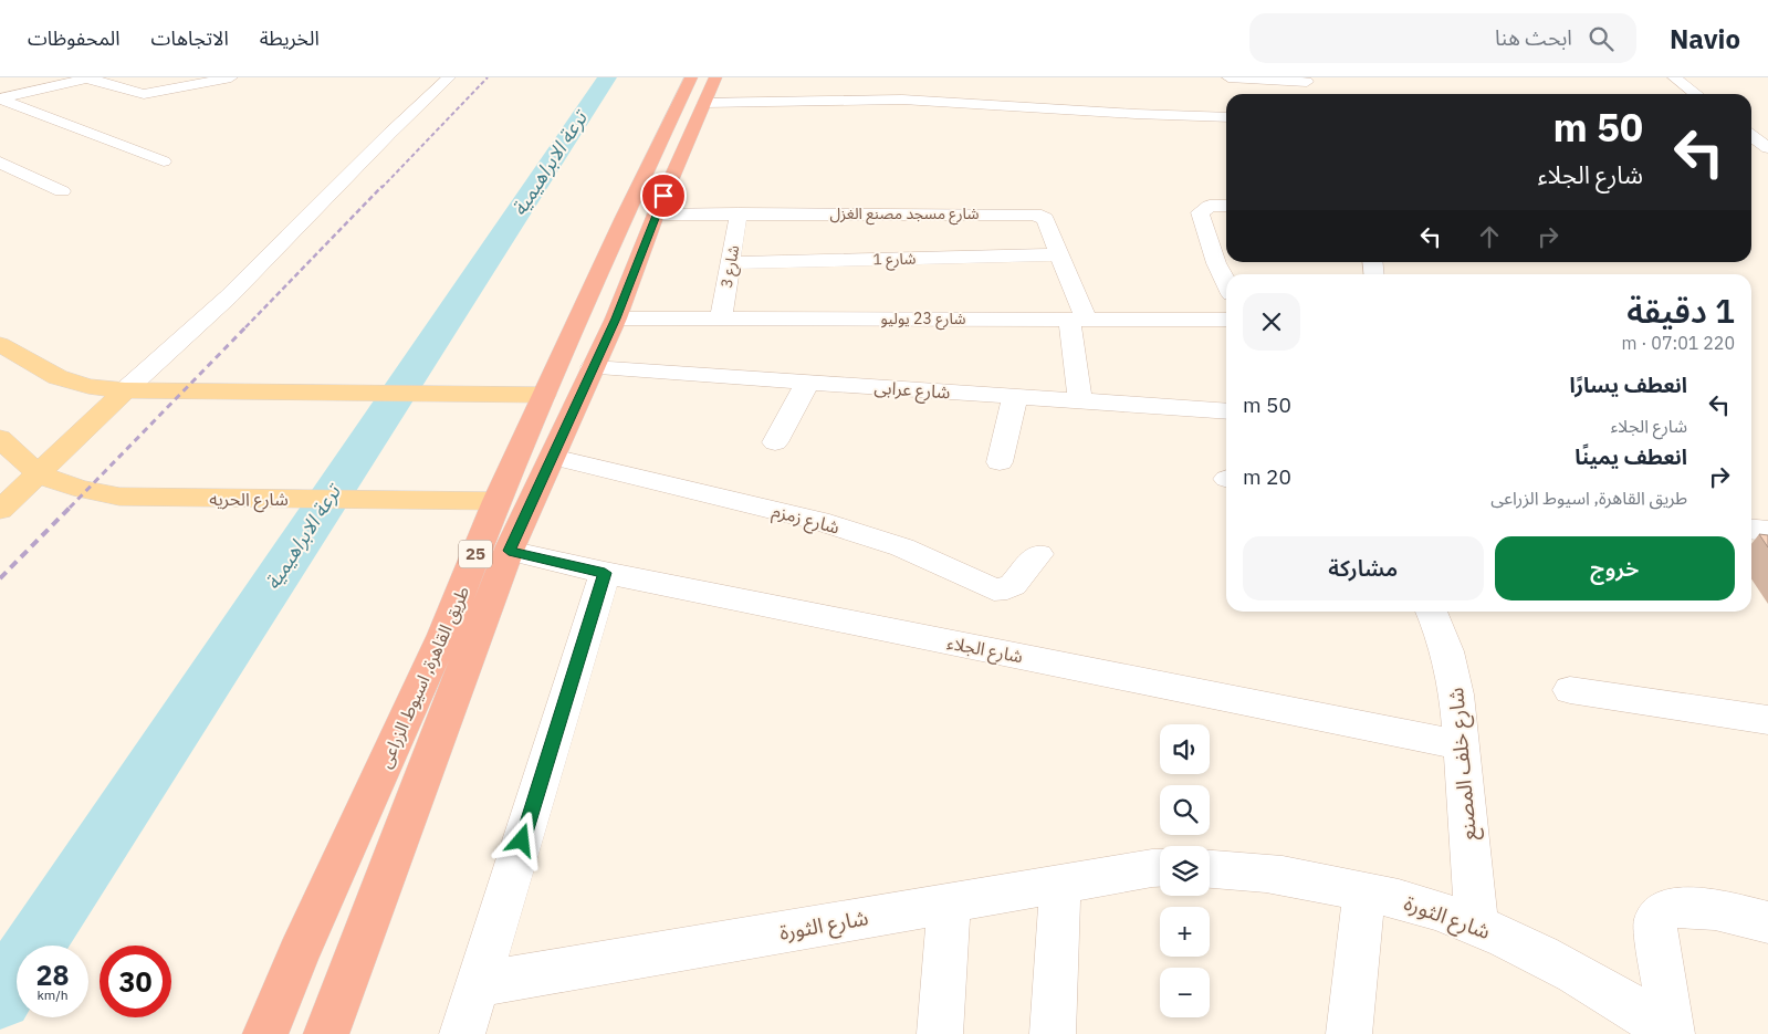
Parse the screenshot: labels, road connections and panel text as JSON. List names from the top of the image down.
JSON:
{
  "streets": {
    "highway": ["25", "طريق القاهرة, اسيوط الزراعى"],
    "main road": ["شارع الحريه"],
    "street": [
      "شارع مسجد مصنع الغزل",
      "شارع 1",
      "شارع 3",
      "شارع 23 يوليو",
      "شارع عرابى",
      "شارع زمزم",
      "شارع الجلاء",
      "شارع خلف المصنع",
      "شارع الثورة"
    ]
  },
  "crossings": [
    ["شارع مسجد مصنع الغزل", "شارع 1"],
    ["شارع مسجد مصنع الغزل", "شارع 3"],
    ["شارع مسجد مصنع الغزل", "شارع 23 يوليو"],
    ["شارع مسجد مصنع الغزل", "شارع عرابى"],
    ["شارع مسجد مصنع الغزل", "طريق القاهرة, اسيوط الزراعى"],
    ["شارع 1", "شارع 3"],
    ["شارع 3", "شارع 23 يوليو"],
    ["شارع 23 يوليو", "طريق القاهرة, اسيوط الزراعى"],
    ["شارع عرابى", "طريق القاهرة, اسيوط الزراعى"],
    ["شارع الحريه", "طريق القاهرة, اسيوط الزراعى"],
    ["شارع زمزم", "طريق القاهرة, اسيوط الزراعى"],
    ["شارع الجلاء", "طريق القاهرة, اسيوط الزراعى"],
    ["شارع الجلاء", "شارع خلف المصنع"],
    ["شارع خلف المصنع", "شارع الثورة"]
  ],
  "water": ["ترعة الابراهيمية"],
  "page": {
    "header": "Navio",
    "search": "ابحث هنا",
    "nav": ["الخريطة", "الاتجاهات", "المحفوظات"],
    "turn": ["50 m", "شارع الجلاء"],
    "heading": ["1 دقيقة", "220 m · 07:01"],
    "list": [
      {
        "name": "انعطف يسارًا",
        "note": "شارع الجلاء",
        "value": "50 m"
      },
      {
        "name": "انعطف يمينًا",
        "note": "طريق القاهرة, اسيوط الزراعى",
        "value": "20 m"
      }
    ],
    "buttons": ["خروج", "مشاركة"],
    "map_buttons": ["+", "−"],
    "speed": "28 km/h",
    "limit": "30"
  }
}
